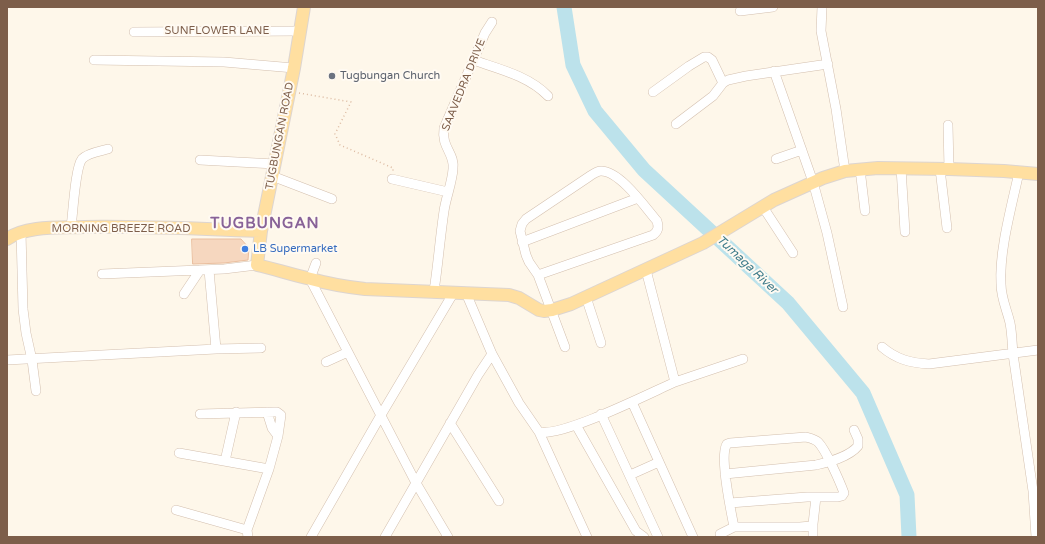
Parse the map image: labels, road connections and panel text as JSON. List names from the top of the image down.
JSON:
{
  "streets": {
    "main road": ["TUGBUNGAN ROAD", "MORNING BREEZE ROAD"],
    "street": ["SUNFLOWER LANE", "SAAVEDRA DRIVE"]
  },
  "crossings": [
    ["SUNFLOWER LANE", "TUGBUNGAN ROAD"],
    ["TUGBUNGAN ROAD", "MORNING BREEZE ROAD"]
  ],
  "districts": ["TUGBUNGAN"],
  "water": ["Tumaga River"],
  "places": ["Tugbungan Church", "LB Supermarket"]
}
